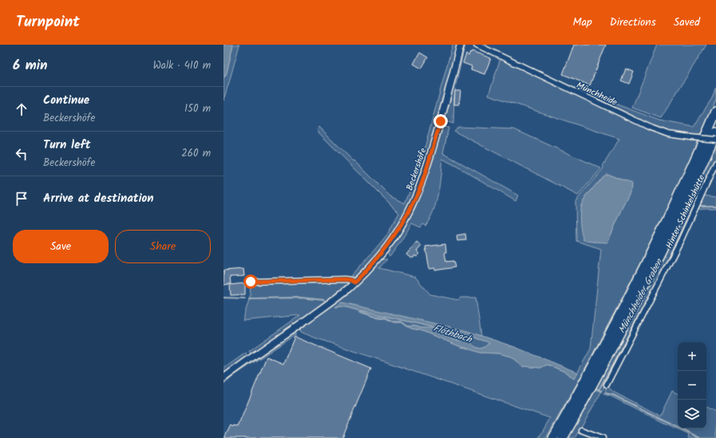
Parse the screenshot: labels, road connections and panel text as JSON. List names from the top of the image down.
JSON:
{
  "streets": {
    "street": ["Münchheide", "Beckershöfe", "Hinter Schinkelshütte"]
  },
  "water": ["Münchheider Graben", "Flöthbach"],
  "page": {
    "header": "Turnpoint",
    "nav": ["Map", "Directions", "Saved"],
    "heading": ["6 min", "Walk · 410 m"],
    "list": [
      ["Continue", "Beckershöfe", "150 m"],
      ["Turn left", "Beckershöfe", "260 m"],
      "Arrive at destination"
    ],
    "buttons": ["Save", "Share"],
    "map_buttons": ["+", "−"]
  }
}
